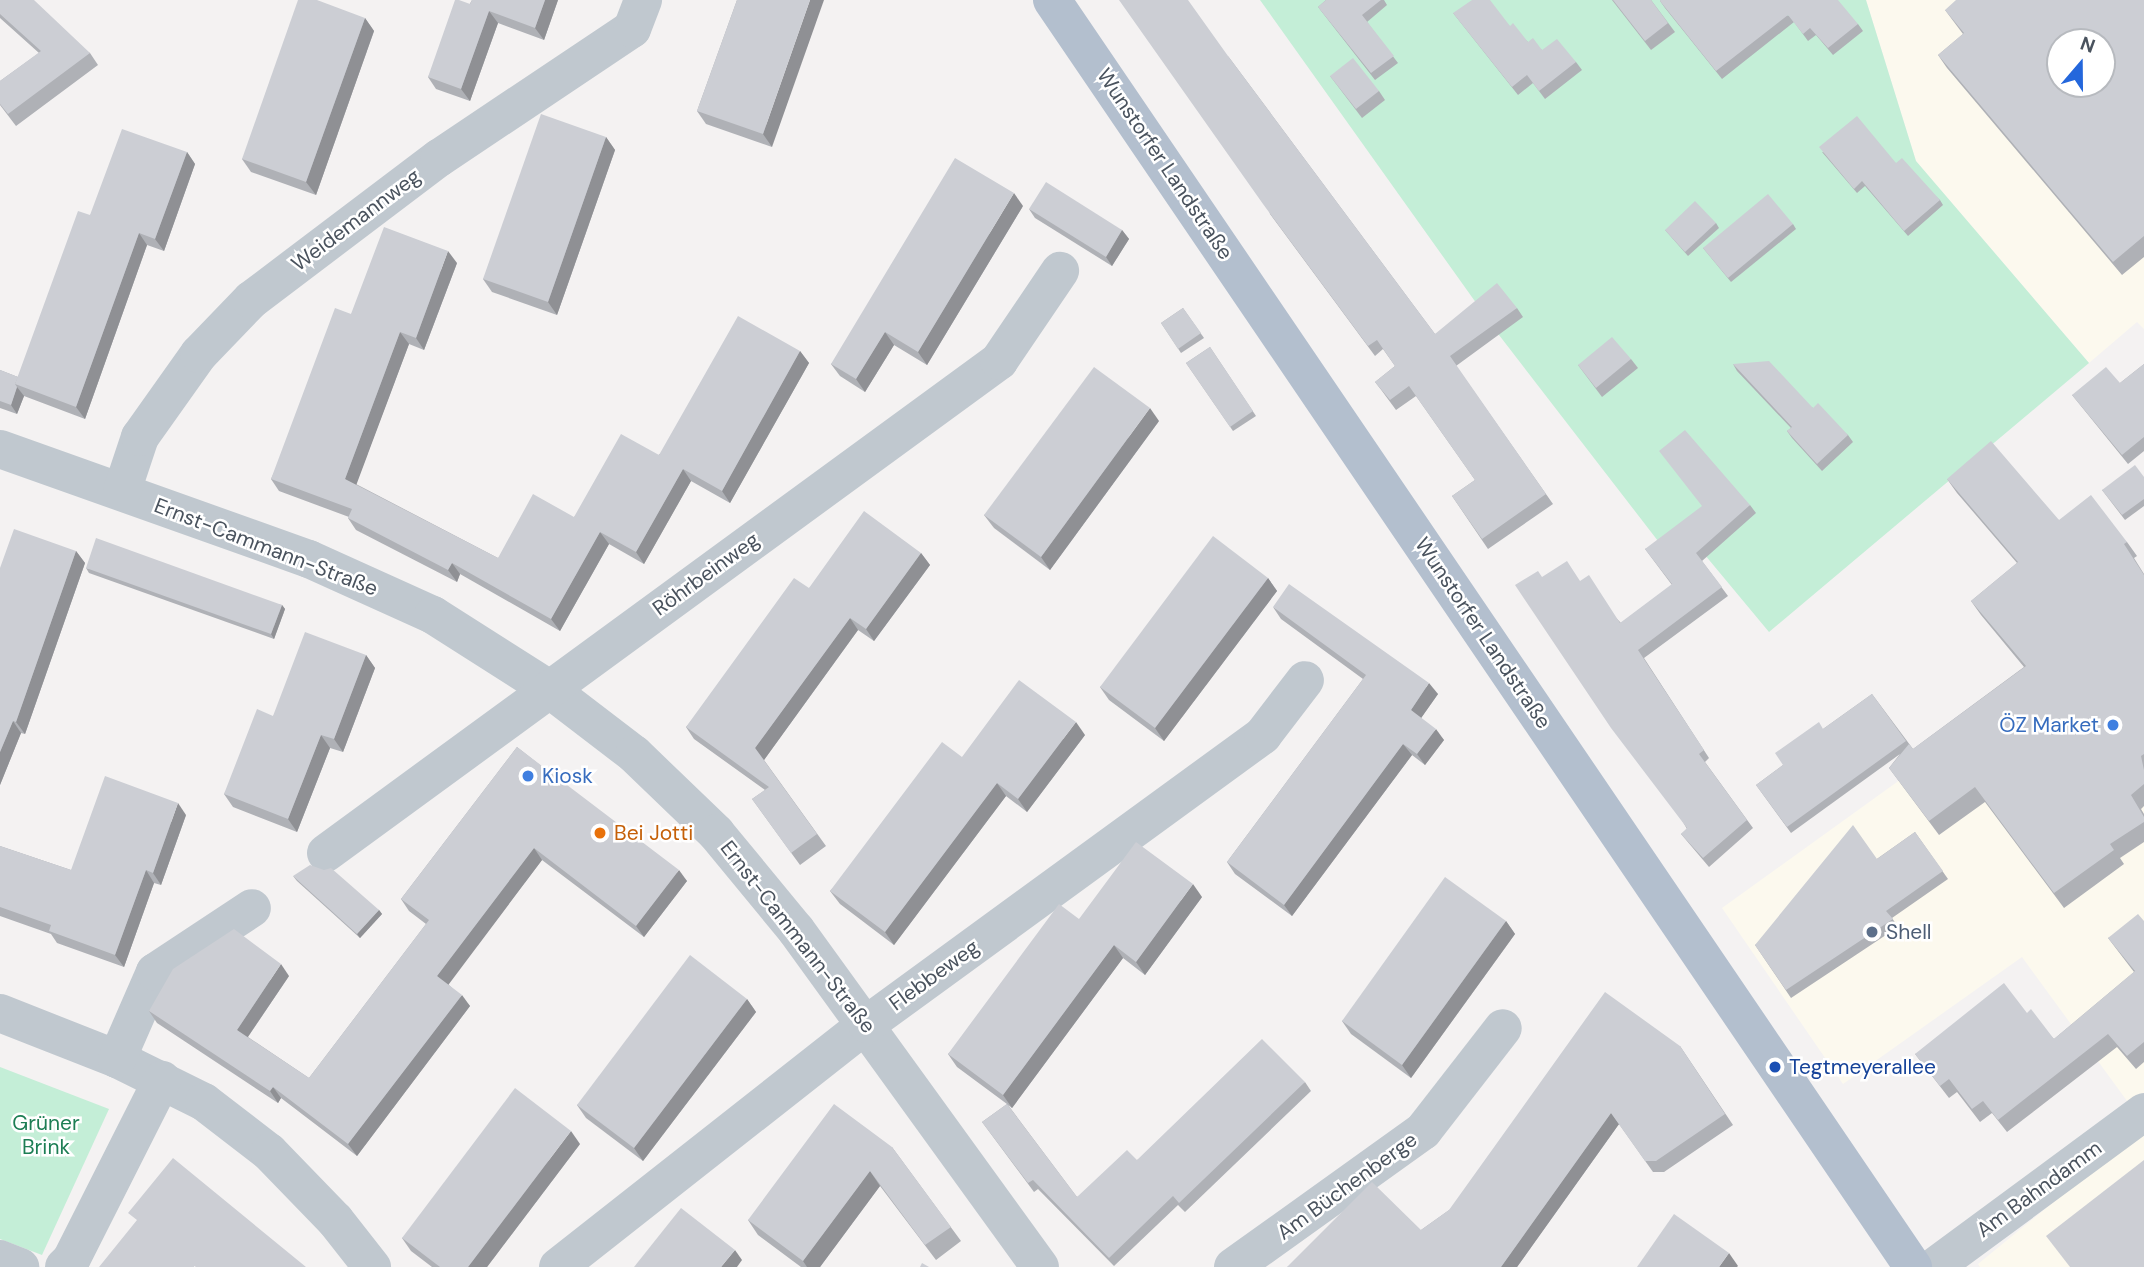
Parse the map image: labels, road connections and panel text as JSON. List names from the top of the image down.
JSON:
{
  "streets": {
    "main road": ["Wunstorfer Landstraße"],
    "street": [
      "Weidemannweg",
      "Ernst-Cammann-Straße",
      "Röhrbeinweg",
      "Flebbeweg",
      "Am Büchenberge",
      "Am Bahndamm"
    ]
  },
  "crossings": [
    ["Weidemannweg", "Ernst-Cammann-Straße"],
    ["Ernst-Cammann-Straße", "Röhrbeinweg"],
    ["Ernst-Cammann-Straße", "Flebbeweg"]
  ],
  "parks": ["Grüner Brink"],
  "places": [
    "ÖZ Market",
    "Kiosk",
    "Bei Jotti",
    "Shell",
    "Tegtmeyerallee"
  ],
  "north": "top"
}
